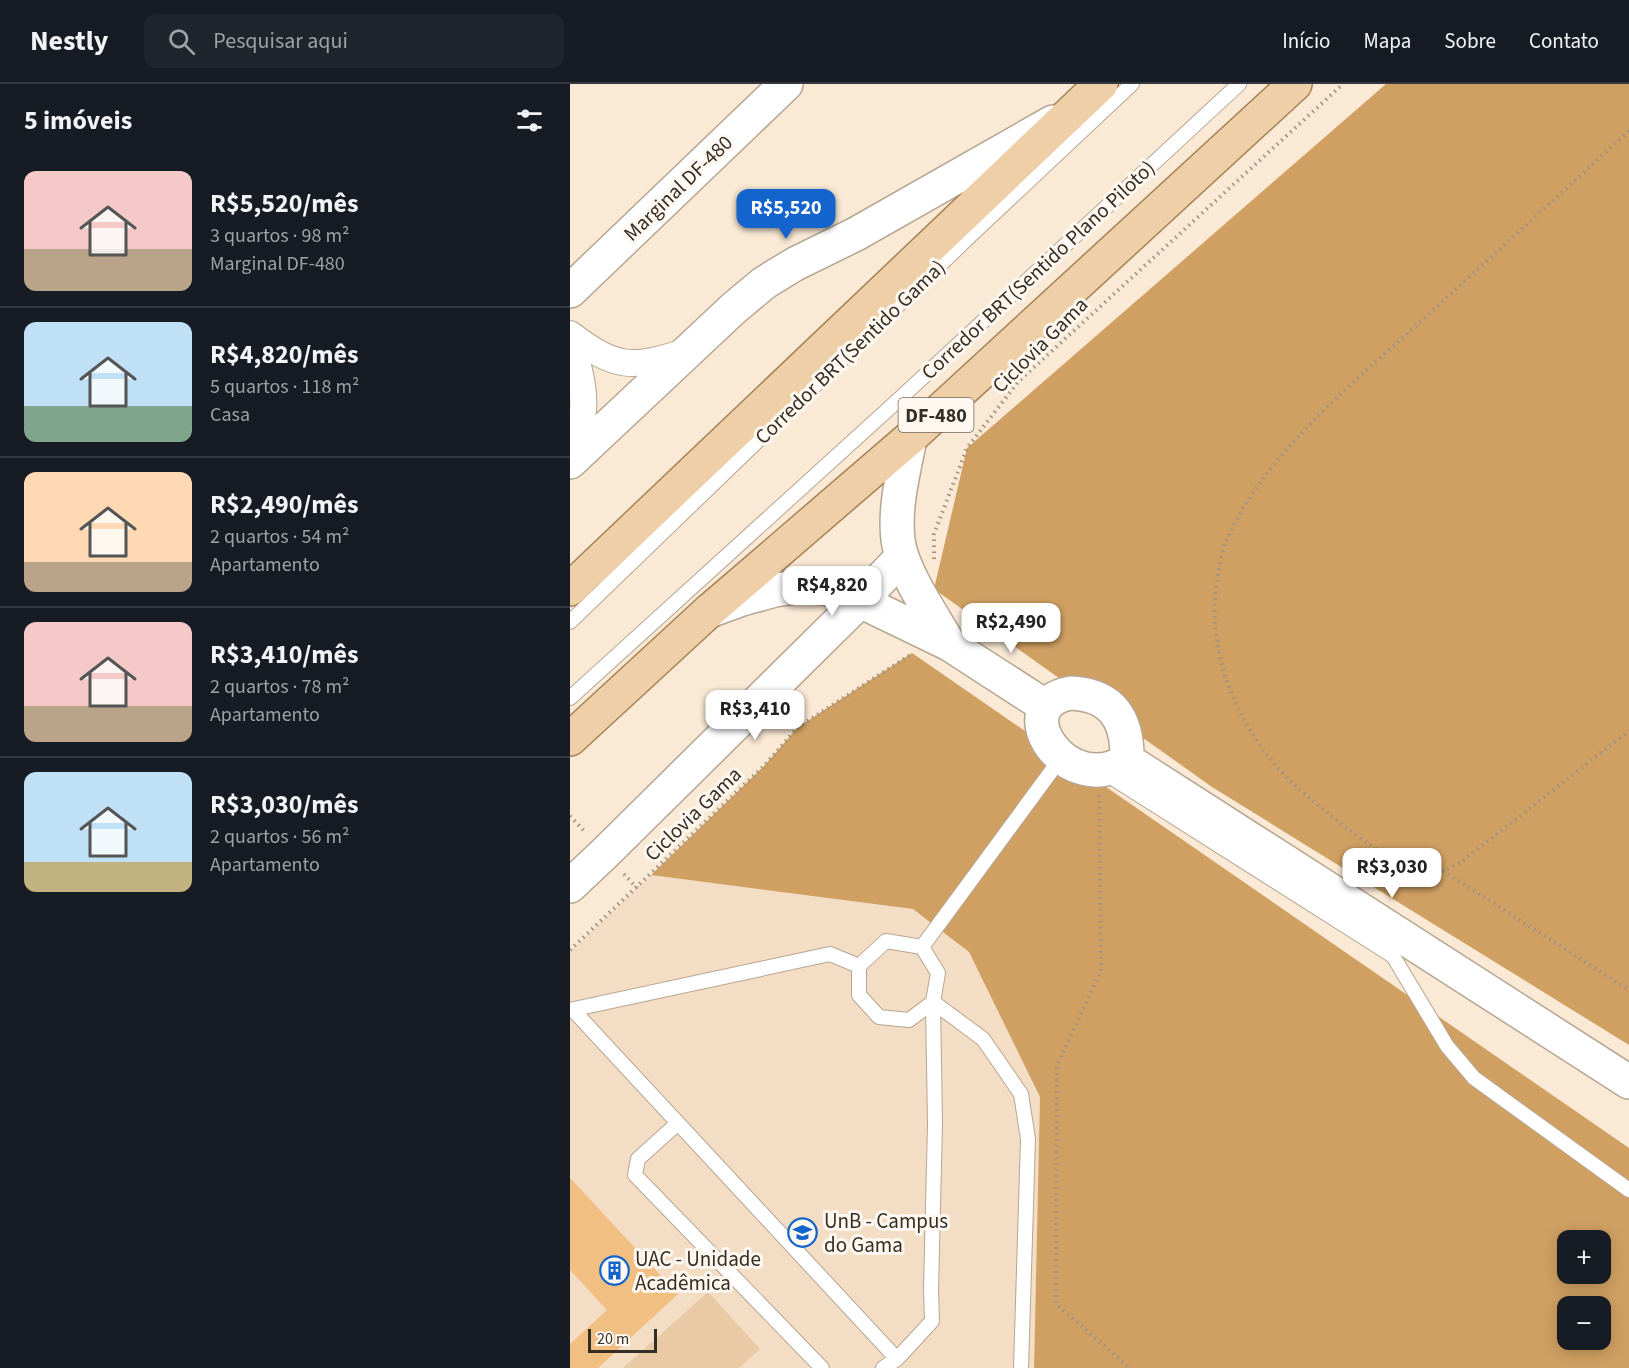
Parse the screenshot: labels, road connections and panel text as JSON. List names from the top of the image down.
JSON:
{
  "streets": {
    "main road": ["DF-480"],
    "street": ["Marginal DF-480"],
    "lane": ["Corredor BRT(Sentido Plano Piloto)", "Corredor BRT(Sentido Gama)"],
    "path": ["Ciclovia Gama"]
  },
  "places": {
    "school or university": ["UnB - Campus do Gama"],
    "building": ["UAC - Unidade Acadêmica"]
  },
  "scale_bar": "20 m",
  "page": {
    "header": "Nestly",
    "search": "Pesquisar aqui",
    "nav": [
      "Início",
      "Mapa",
      "Sobre",
      "Contato"
    ],
    "heading": "5 imóveis",
    "list": [
      {
        "name": "R$5,520/mês",
        "note": "3 quartos · 98 m² · Marginal DF-480"
      },
      {
        "name": "R$4,820/mês",
        "note": "5 quartos · 118 m² · Casa"
      },
      {
        "name": "R$2,490/mês",
        "note": "2 quartos · 54 m² · Apartamento"
      },
      {
        "name": "R$3,410/mês",
        "note": "2 quartos · 78 m² · Apartamento"
      },
      {
        "name": "R$3,030/mês",
        "note": "2 quartos · 56 m² · Apartamento"
      }
    ],
    "price": [
      "R$5,520",
      "R$4,820",
      "R$2,490",
      "R$3,410",
      "R$3,030"
    ],
    "map_buttons": ["+", "−"],
    "scale": "20 m"
  }
}
